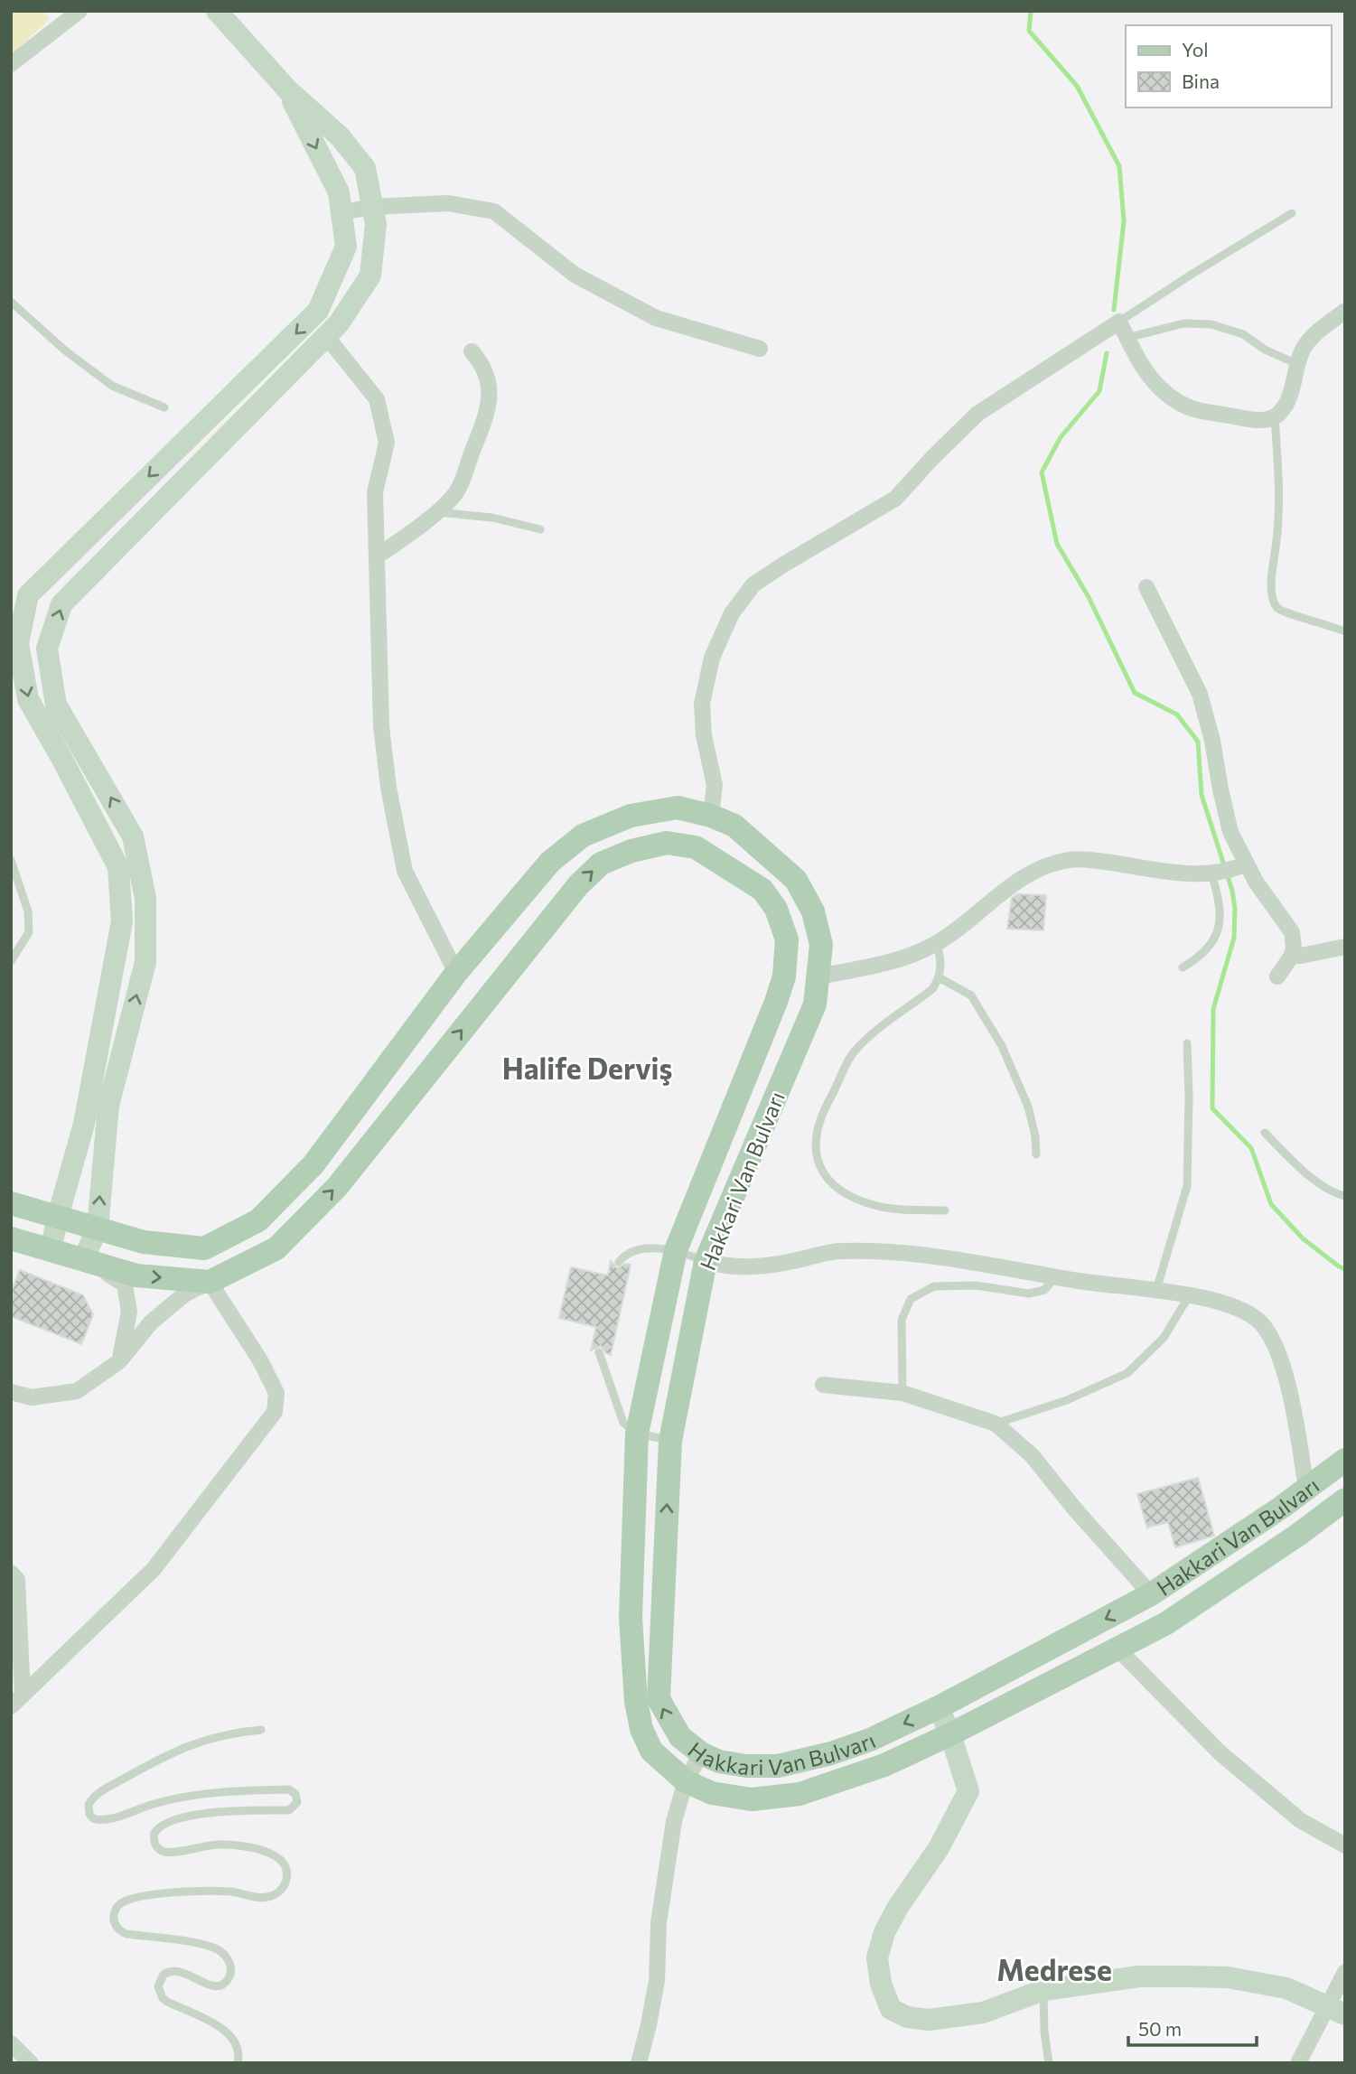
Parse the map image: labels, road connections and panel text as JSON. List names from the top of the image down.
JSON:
{
  "streets": {
    "main road": ["Hakkari Van Bulvarı"]
  },
  "districts": ["Halife Derviş", "Medrese"],
  "legend": ["Yol", "Bina"],
  "scale_bar": "50 m"
}
